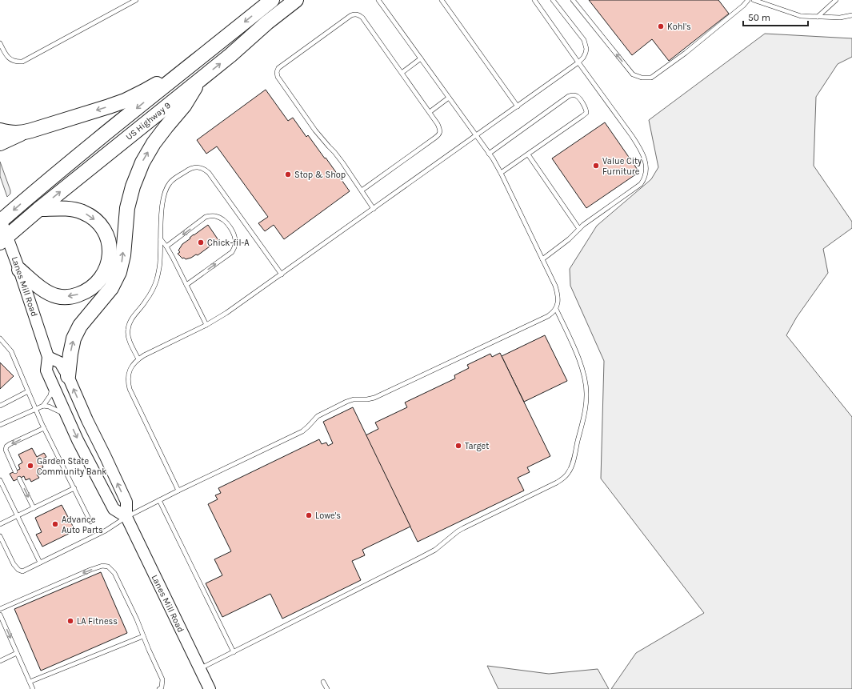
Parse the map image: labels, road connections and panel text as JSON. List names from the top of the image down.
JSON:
{
  "streets": {
    "highway": ["US Highway 9"],
    "street": ["Lanes Mill Road"]
  },
  "crossings": [
    ["US Highway 9", "Lanes Mill Road"]
  ],
  "places": [
    "Kohl's",
    "Value City Furniture",
    "Stop & Shop",
    "Chick-fil-A",
    "Target",
    "Garden State Community Bank",
    "Lowe's",
    "Advance Auto Parts",
    "LA Fitness"
  ],
  "scale_bar": "50 m"
}
